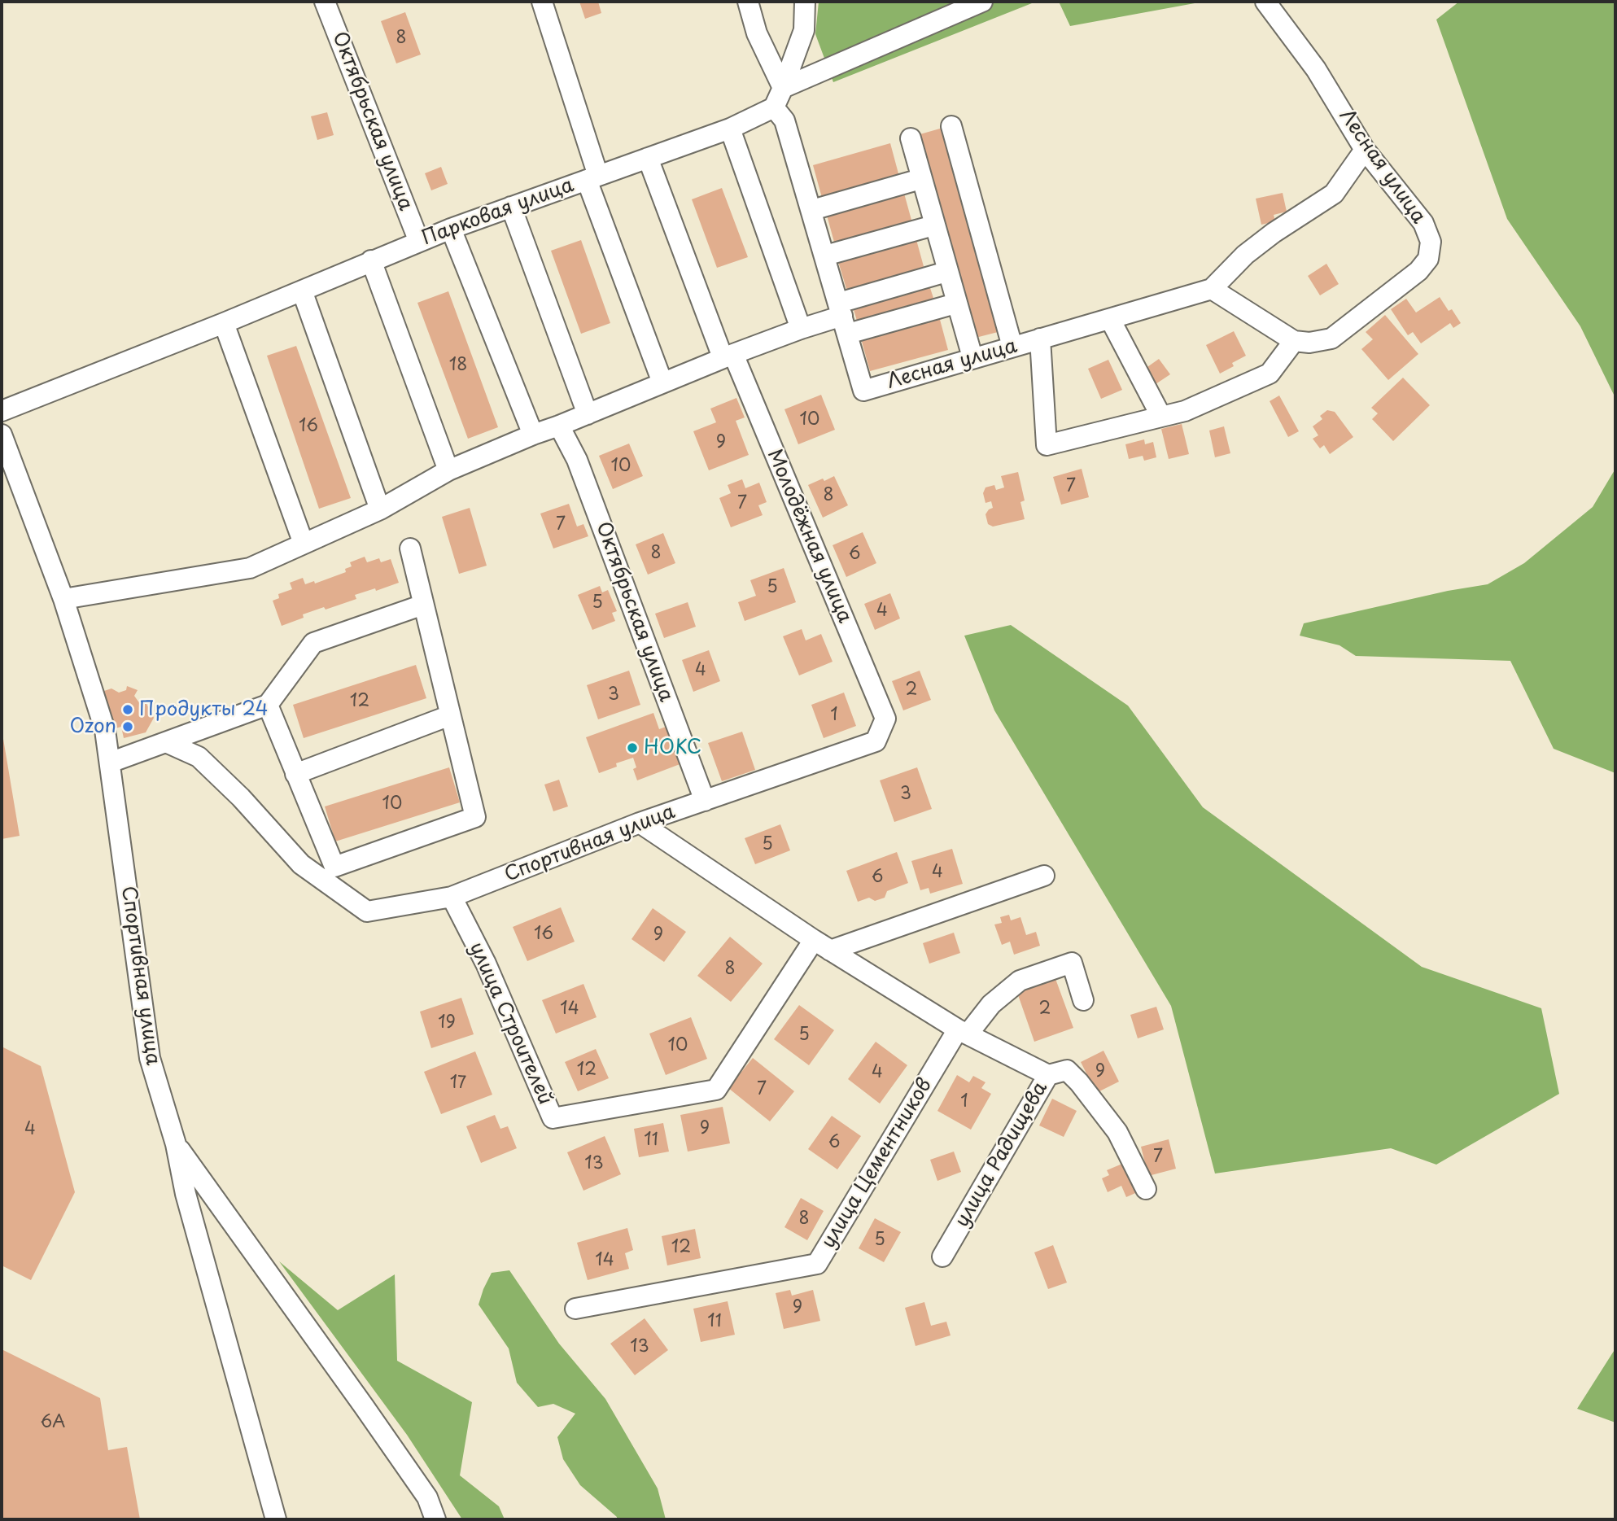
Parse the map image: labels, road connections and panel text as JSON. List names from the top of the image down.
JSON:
{
  "streets": {
    "street": [
      "Октябрьская улица",
      "Лесная улица",
      "Парковая улица",
      "Молодёжная улица",
      "Спортивная улица",
      "улица Строителей",
      "улица Радищева",
      "улица Цементников"
    ]
  },
  "crossings": [
    ["Октябрьская улица", "Парковая улица"],
    ["Октябрьская улица", "Спортивная улица"],
    ["Парковая улица", "Молодёжная улица"],
    ["Молодёжная улица", "Спортивная улица"],
    ["Спортивная улица", "улица Строителей"]
  ],
  "places": ["Продукты 24", "Ozon", "НОКС"],
  "house_numbers": [
    "8",
    "18",
    "10",
    "16",
    "9",
    "10",
    "7",
    "8",
    "7",
    "7",
    "8",
    "6",
    "5",
    "5",
    "4",
    "4",
    "2",
    "3",
    "12",
    "1",
    "3",
    "10",
    "5",
    "4",
    "6",
    "16",
    "9",
    "8",
    "14",
    "2",
    "19",
    "5",
    "10",
    "12",
    "9",
    "4",
    "17",
    "7",
    "1",
    "9",
    "4",
    "11",
    "6",
    "7",
    "13",
    "8",
    "5",
    "12",
    "14",
    "9",
    "11",
    "13",
    "6А"
  ]
}
